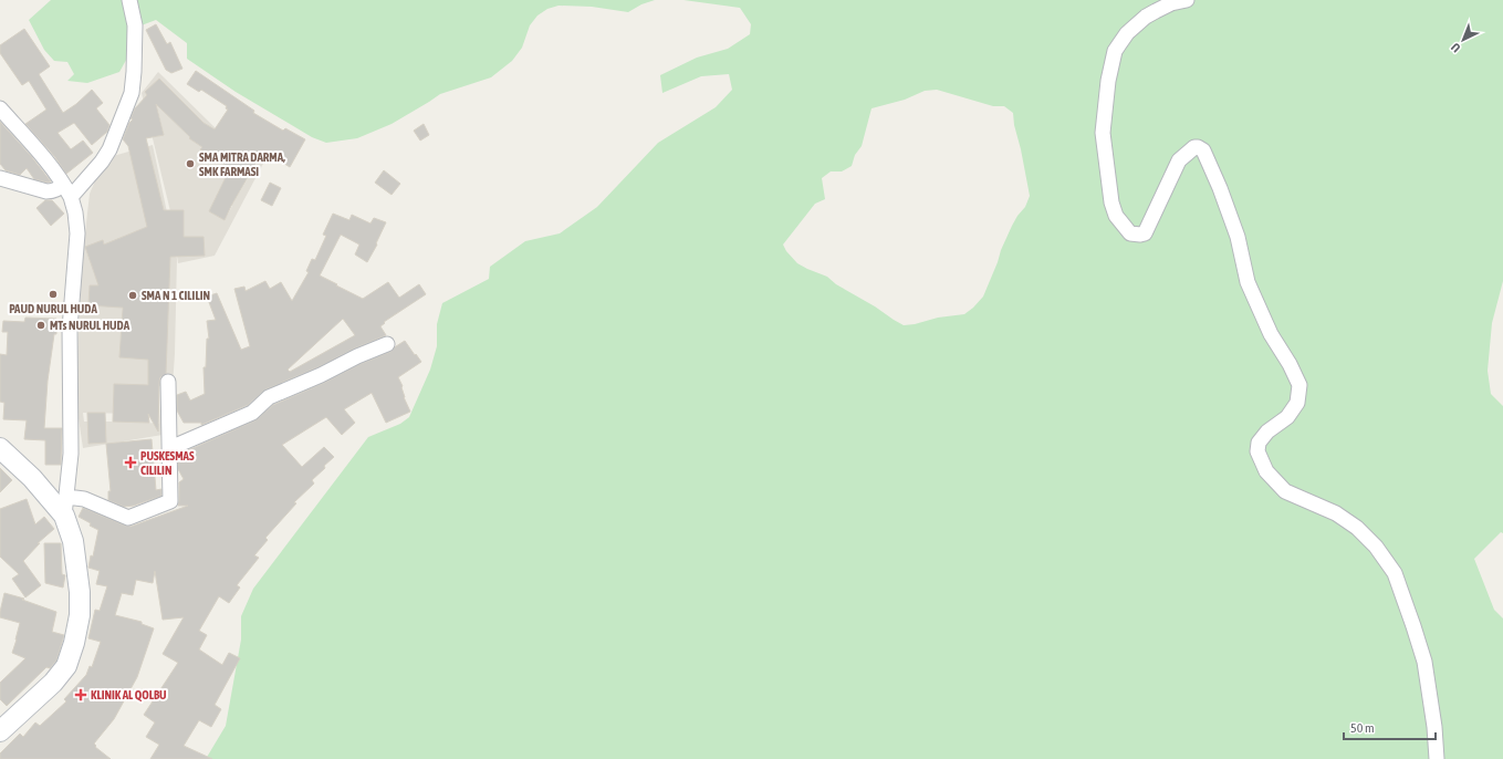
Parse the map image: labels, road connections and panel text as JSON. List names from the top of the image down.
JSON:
{
  "places": {
    "other": [
      "SMA MITRA DARMA, SMK FARMASI",
      "PAUD NURUL HUDA",
      "SMA N 1 CILILIN",
      "MTs NURUL HUDA"
    ],
    "health": ["PUSKESMAS CILILIN", "KLINIK AL QOLBU"]
  },
  "scale_bar": "50 m",
  "north": "bottom left"
}
